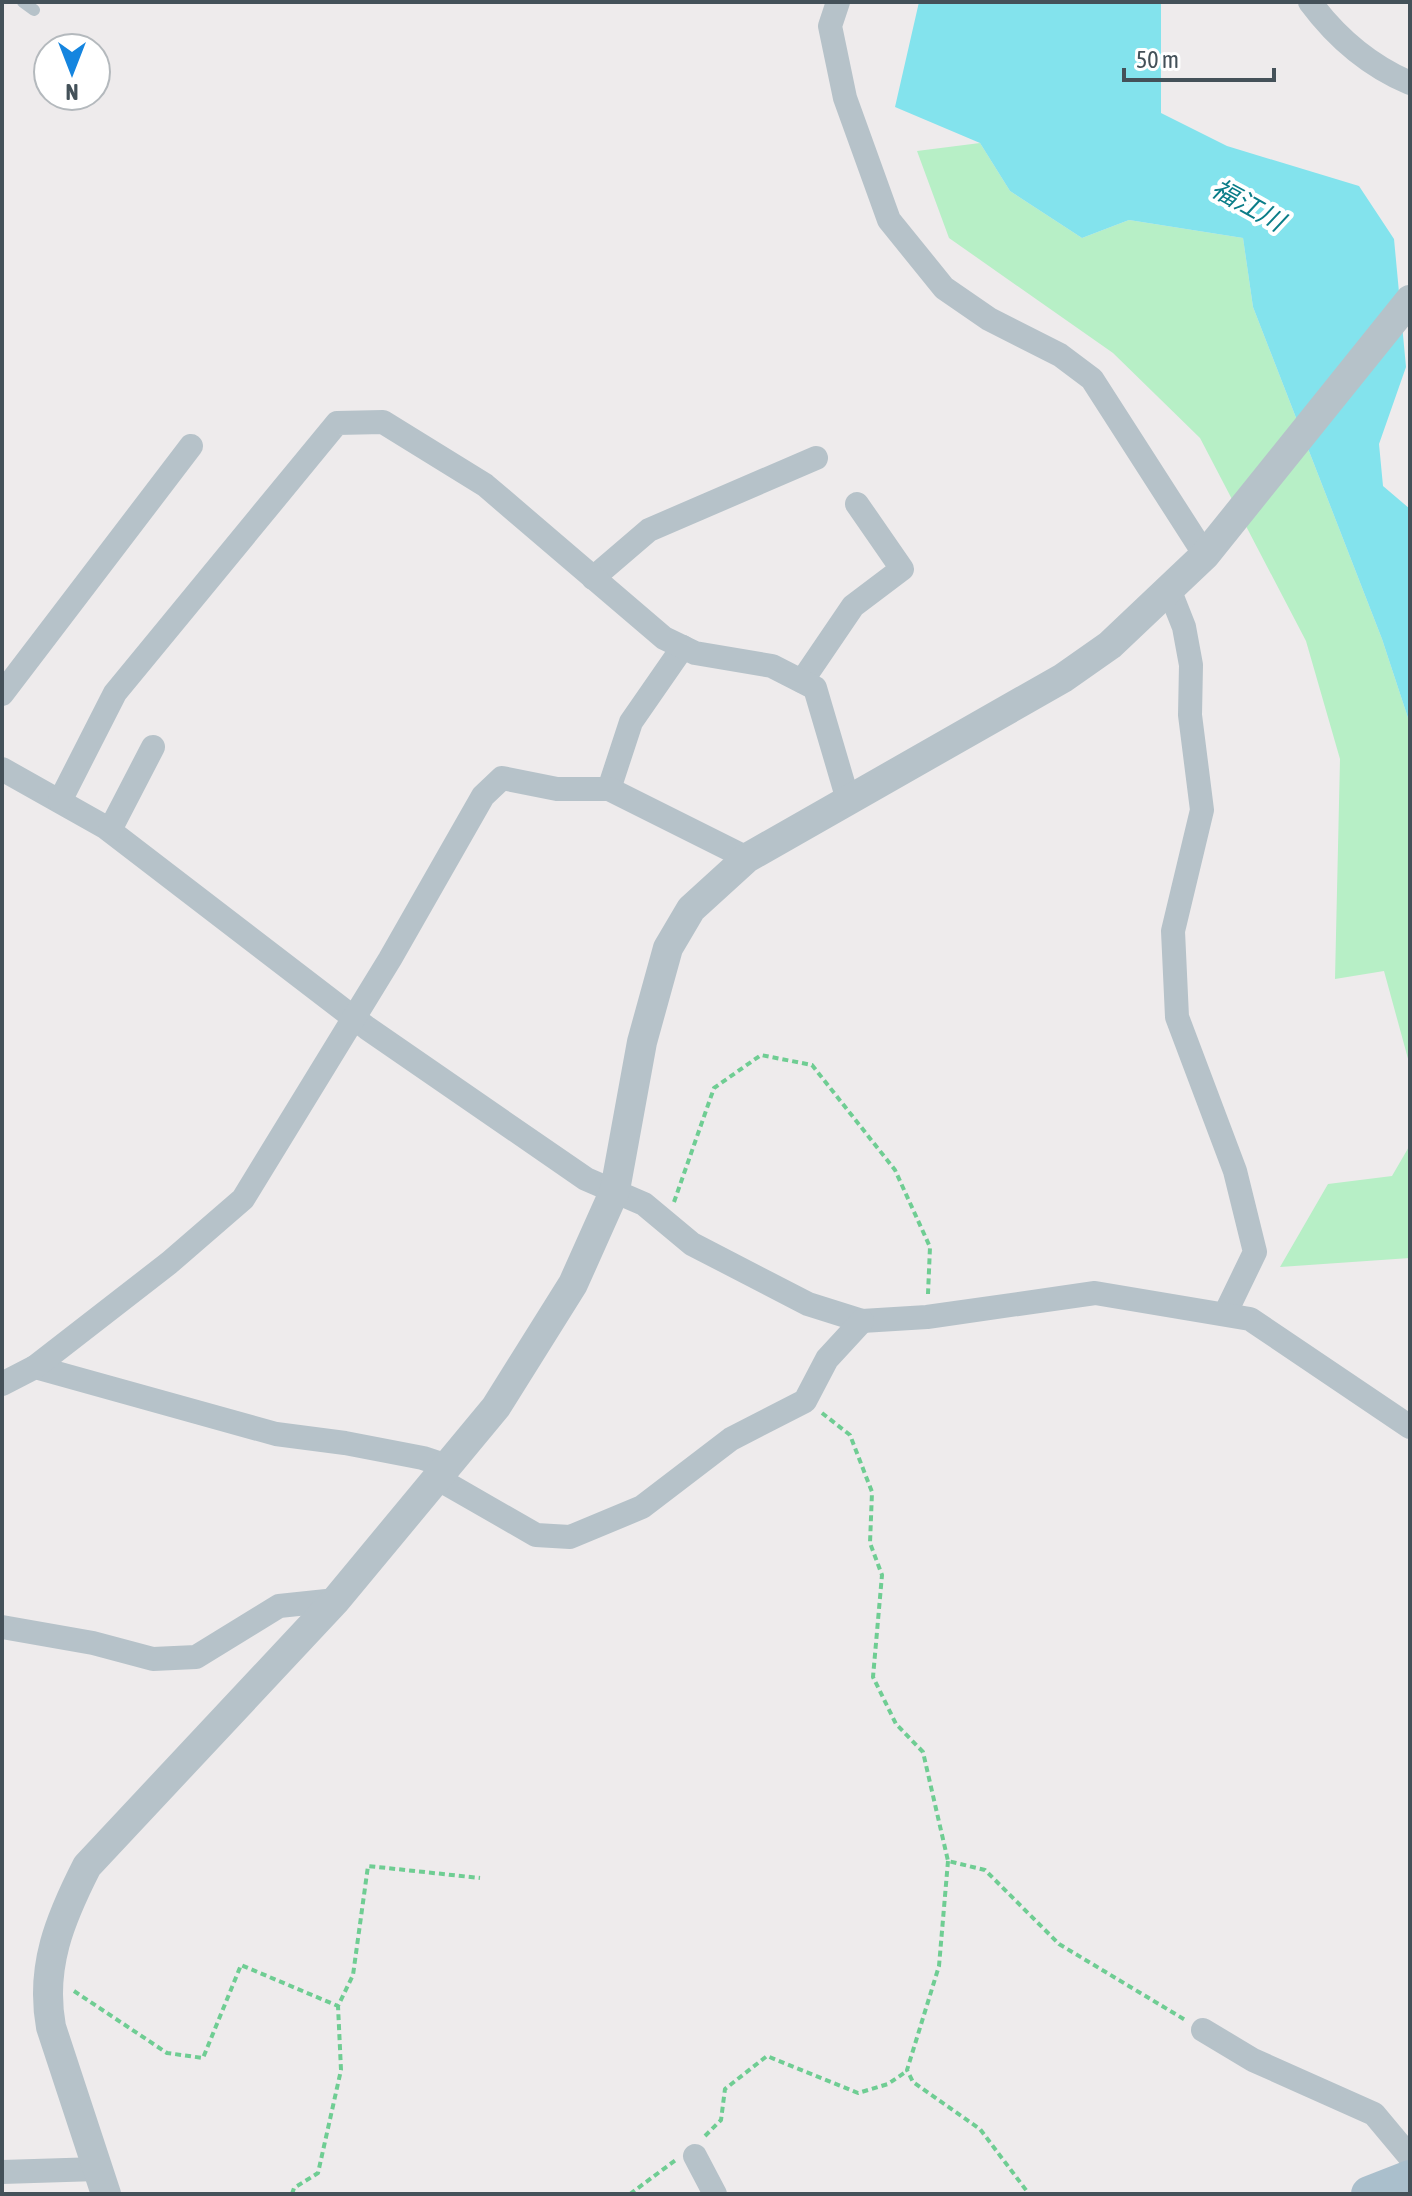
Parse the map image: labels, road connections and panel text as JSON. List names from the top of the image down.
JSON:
{
  "water": ["福江川"],
  "scale_bar": "50 m",
  "north": "bottom"
}
